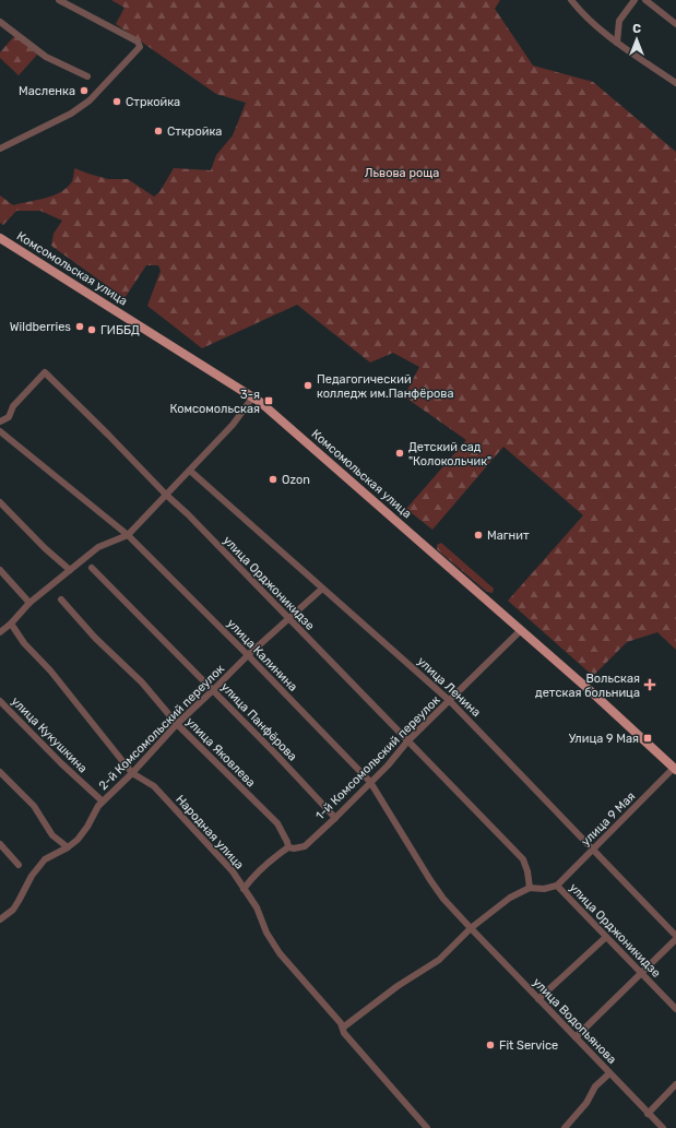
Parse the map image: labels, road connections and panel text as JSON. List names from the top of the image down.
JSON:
{
  "streets": {
    "main road": ["Комсомольская улица"],
    "street": [
      "улица Орджоникидзе",
      "улица Калинина",
      "улица Ленина",
      "улица Панфёрова",
      "2-й Комсомольский переулок",
      "улица Кукушкина",
      "улица Яковлева",
      "1-й Комсомольский переулок",
      "улица 9 Мая",
      "Народная улица",
      "улица Водопьянова"
    ]
  },
  "crossings": [
    ["Комсомольская улица", "1-й Комсомольский переулок"],
    ["Комсомольская улица", "улица 9 Мая"],
    ["улица Орджоникидзе", "2-й Комсомольский переулок"],
    ["улица Орджоникидзе", "1-й Комсомольский переулок"],
    ["улица Орджоникидзе", "улица 9 Мая"],
    ["улица Калинина", "2-й Комсомольский переулок"],
    ["улица Калинина", "1-й Комсомольский переулок"],
    ["улица Калинина", "улица Водопьянова"],
    ["улица Ленина", "2-й Комсомольский переулок"],
    ["улица Ленина", "1-й Комсомольский переулок"],
    ["улица Ленина", "улица 9 Мая"],
    ["улица Панфёрова", "2-й Комсомольский переулок"],
    ["улица Панфёрова", "1-й Комсомольский переулок"],
    ["2-й Комсомольский переулок", "улица Кукушкина"],
    ["2-й Комсомольский переулок", "улица Яковлева"],
    ["2-й Комсомольский переулок", "Народная улица"],
    ["улица Яковлева", "1-й Комсомольский переулок"],
    ["1-й Комсомольский переулок", "Народная улица"]
  ],
  "parks": ["Львова роща"],
  "places": {
    "other": [
      "Масленка",
      "Стркойка",
      "Сткройка",
      "Wildberries",
      "ГИББД",
      "Педагогический колледж им.Панфёрова",
      "Детский сад \"Колокольчик\"",
      "Ozon",
      "Магнит",
      "Fit Service"
    ],
    "transit": ["3-я Комсомольская", "Улица 9 Мая"],
    "health": ["Вольская детская больница"]
  },
  "north": "top"
}
